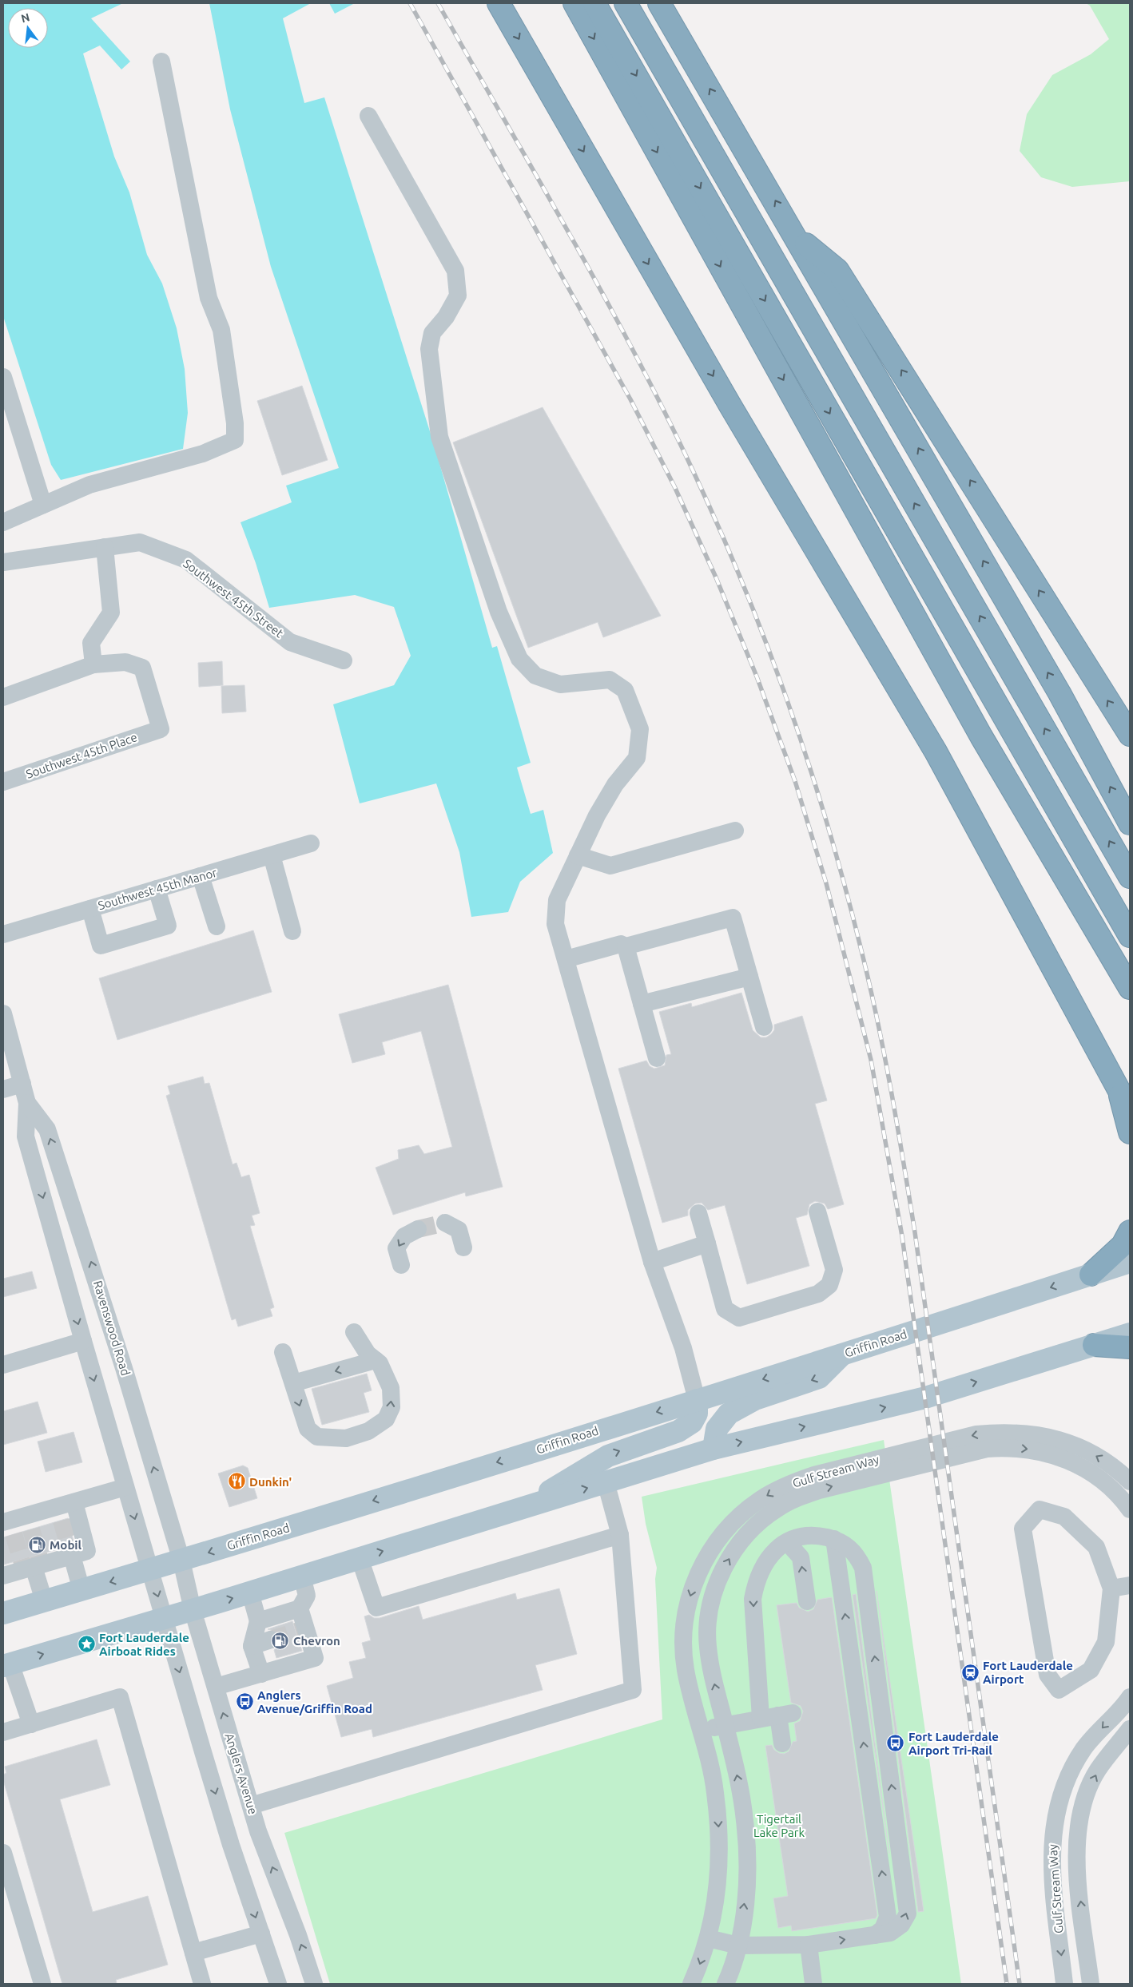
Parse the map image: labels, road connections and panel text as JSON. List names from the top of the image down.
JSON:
{
  "streets": {
    "main road": ["Griffin Road"],
    "street": [
      "Southwest 45th Street",
      "Southwest 45th Place",
      "Southwest 45th Manor",
      "Ravenswood Road",
      "Gulf Stream Way",
      "Anglers Avenue"
    ]
  },
  "crossings": [
    ["Ravenswood Road", "Griffin Road"],
    ["Ravenswood Road", "Anglers Avenue"],
    ["Griffin Road", "Anglers Avenue"]
  ],
  "parks": ["Tigertail Lake Park"],
  "places": {
    "restaurant": ["Dunkin'"],
    "fuel station": ["Mobil", "Chevron"],
    "place": ["Fort Lauderdale Airboat Rides"],
    "station": ["Fort Lauderdale Airport"],
    "bus stop": ["Anglers Avenue/Griffin Road", "Fort Lauderdale Airport Tri-Rail"]
  },
  "north": "top"
}
